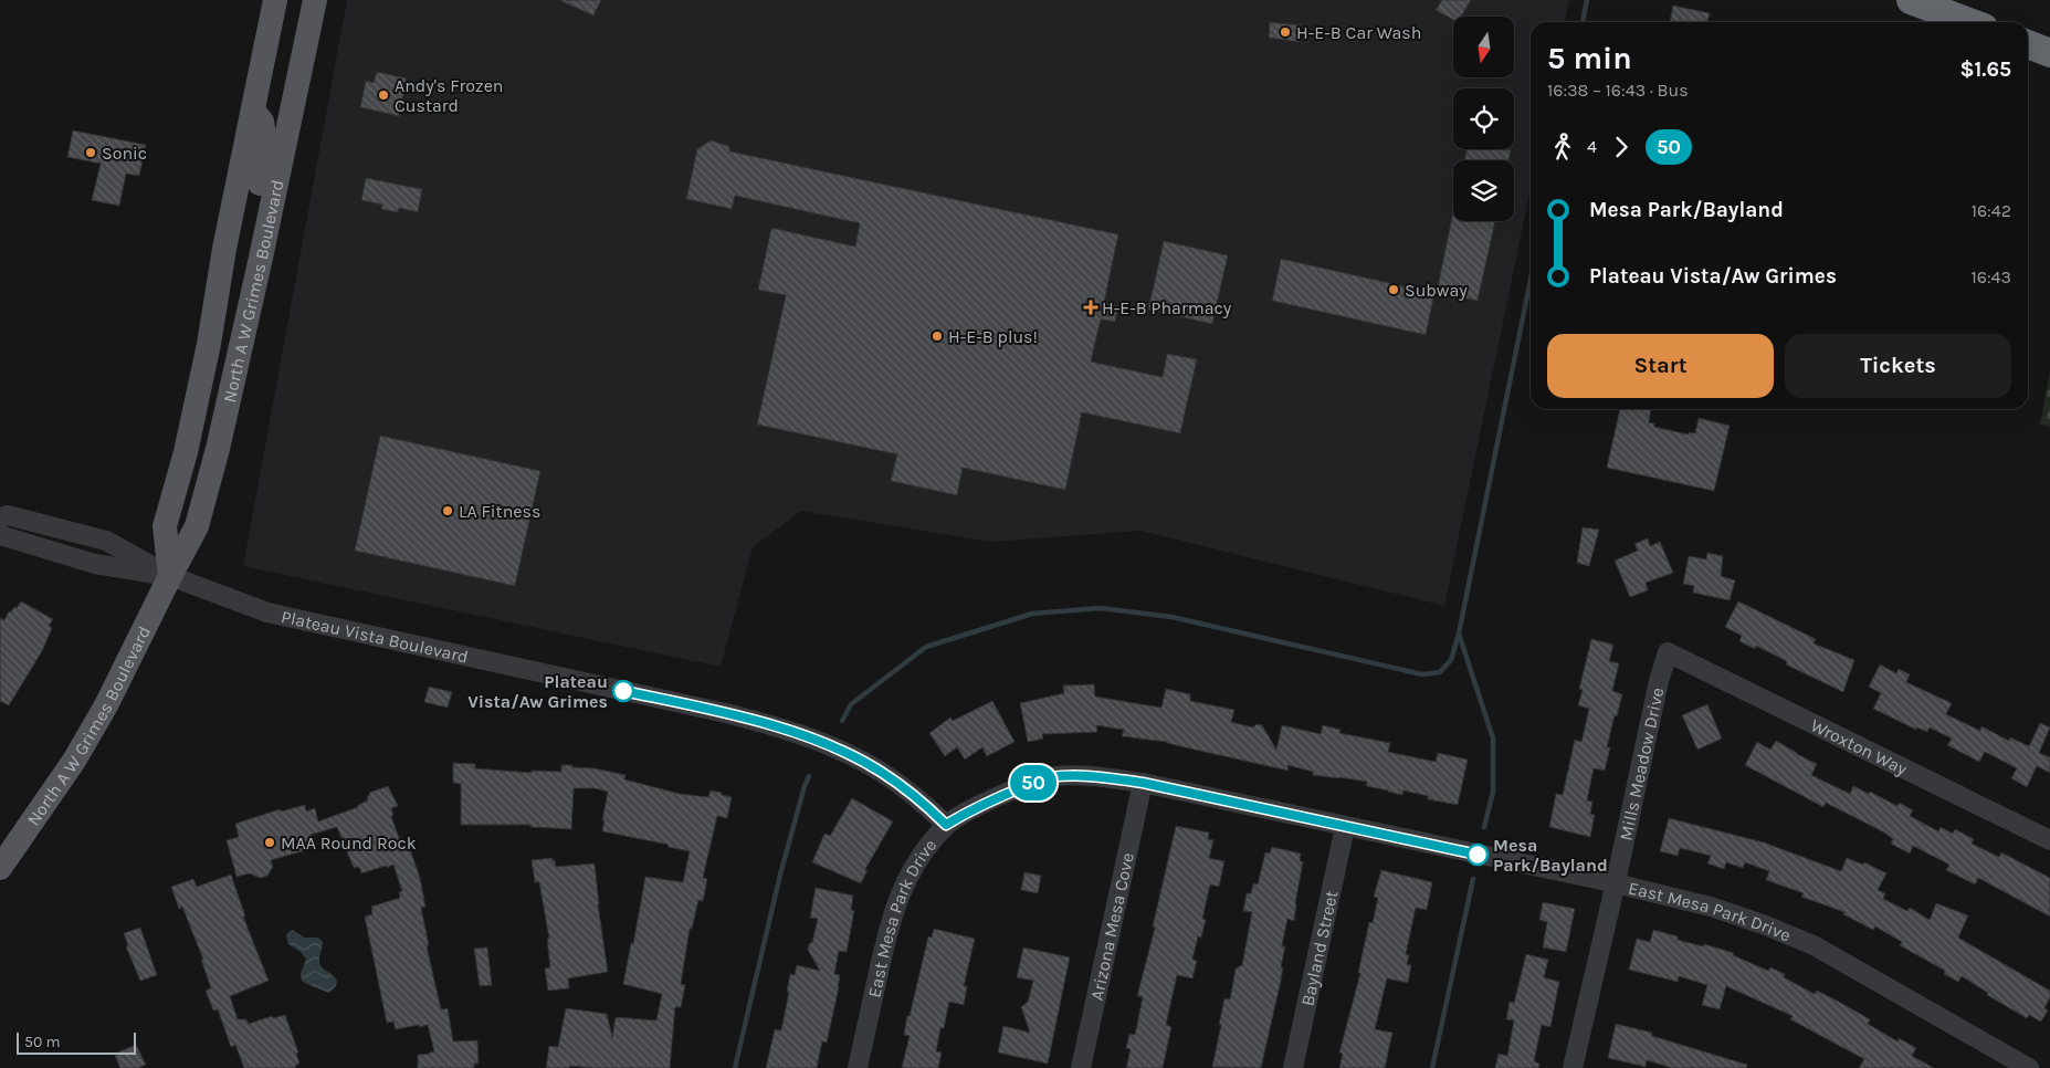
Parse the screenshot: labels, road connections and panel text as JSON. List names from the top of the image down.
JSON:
{
  "streets": {
    "main road": ["North A W Grimes Boulevard"],
    "street": [
      "Plateau Vista Boulevard",
      "Wroxton Way",
      "Mills Meadow Drive",
      "East Mesa Park Drive",
      "Arizona Mesa Cove",
      "Bayland Street"
    ]
  },
  "crossings": [
    ["North A W Grimes Boulevard", "Plateau Vista Boulevard"],
    ["Plateau Vista Boulevard", "East Mesa Park Drive"],
    ["Wroxton Way", "Mills Meadow Drive"],
    ["Mills Meadow Drive", "East Mesa Park Drive"],
    ["East Mesa Park Drive", "Arizona Mesa Cove"],
    ["East Mesa Park Drive", "Bayland Street"]
  ],
  "places": {
    "other": [
      "H-E-B Car Wash",
      "Andy's Frozen Custard",
      "Sonic",
      "Subway",
      "H-E-B plus!",
      "LA Fitness",
      "Plateau Vista/Aw Grimes",
      "MAA Round Rock",
      "Mesa Park/Bayland"
    ],
    "health": ["H-E-B Pharmacy"]
  },
  "lines": ["bus line 50"],
  "scale_bar": "50 m",
  "north": "bottom",
  "page": {
    "on_map": "50",
    "heading": ["5 min", "16:38 – 16:43 · Bus", "$1.65"],
    "legs": ["4", "50"],
    "list": [
      {
        "name": "Mesa Park/Bayland",
        "value": "16:42"
      },
      {
        "name": "Plateau Vista/Aw Grimes",
        "value": "16:43"
      }
    ],
    "buttons": ["Start", "Tickets"],
    "scale": "50 m"
  }
}
